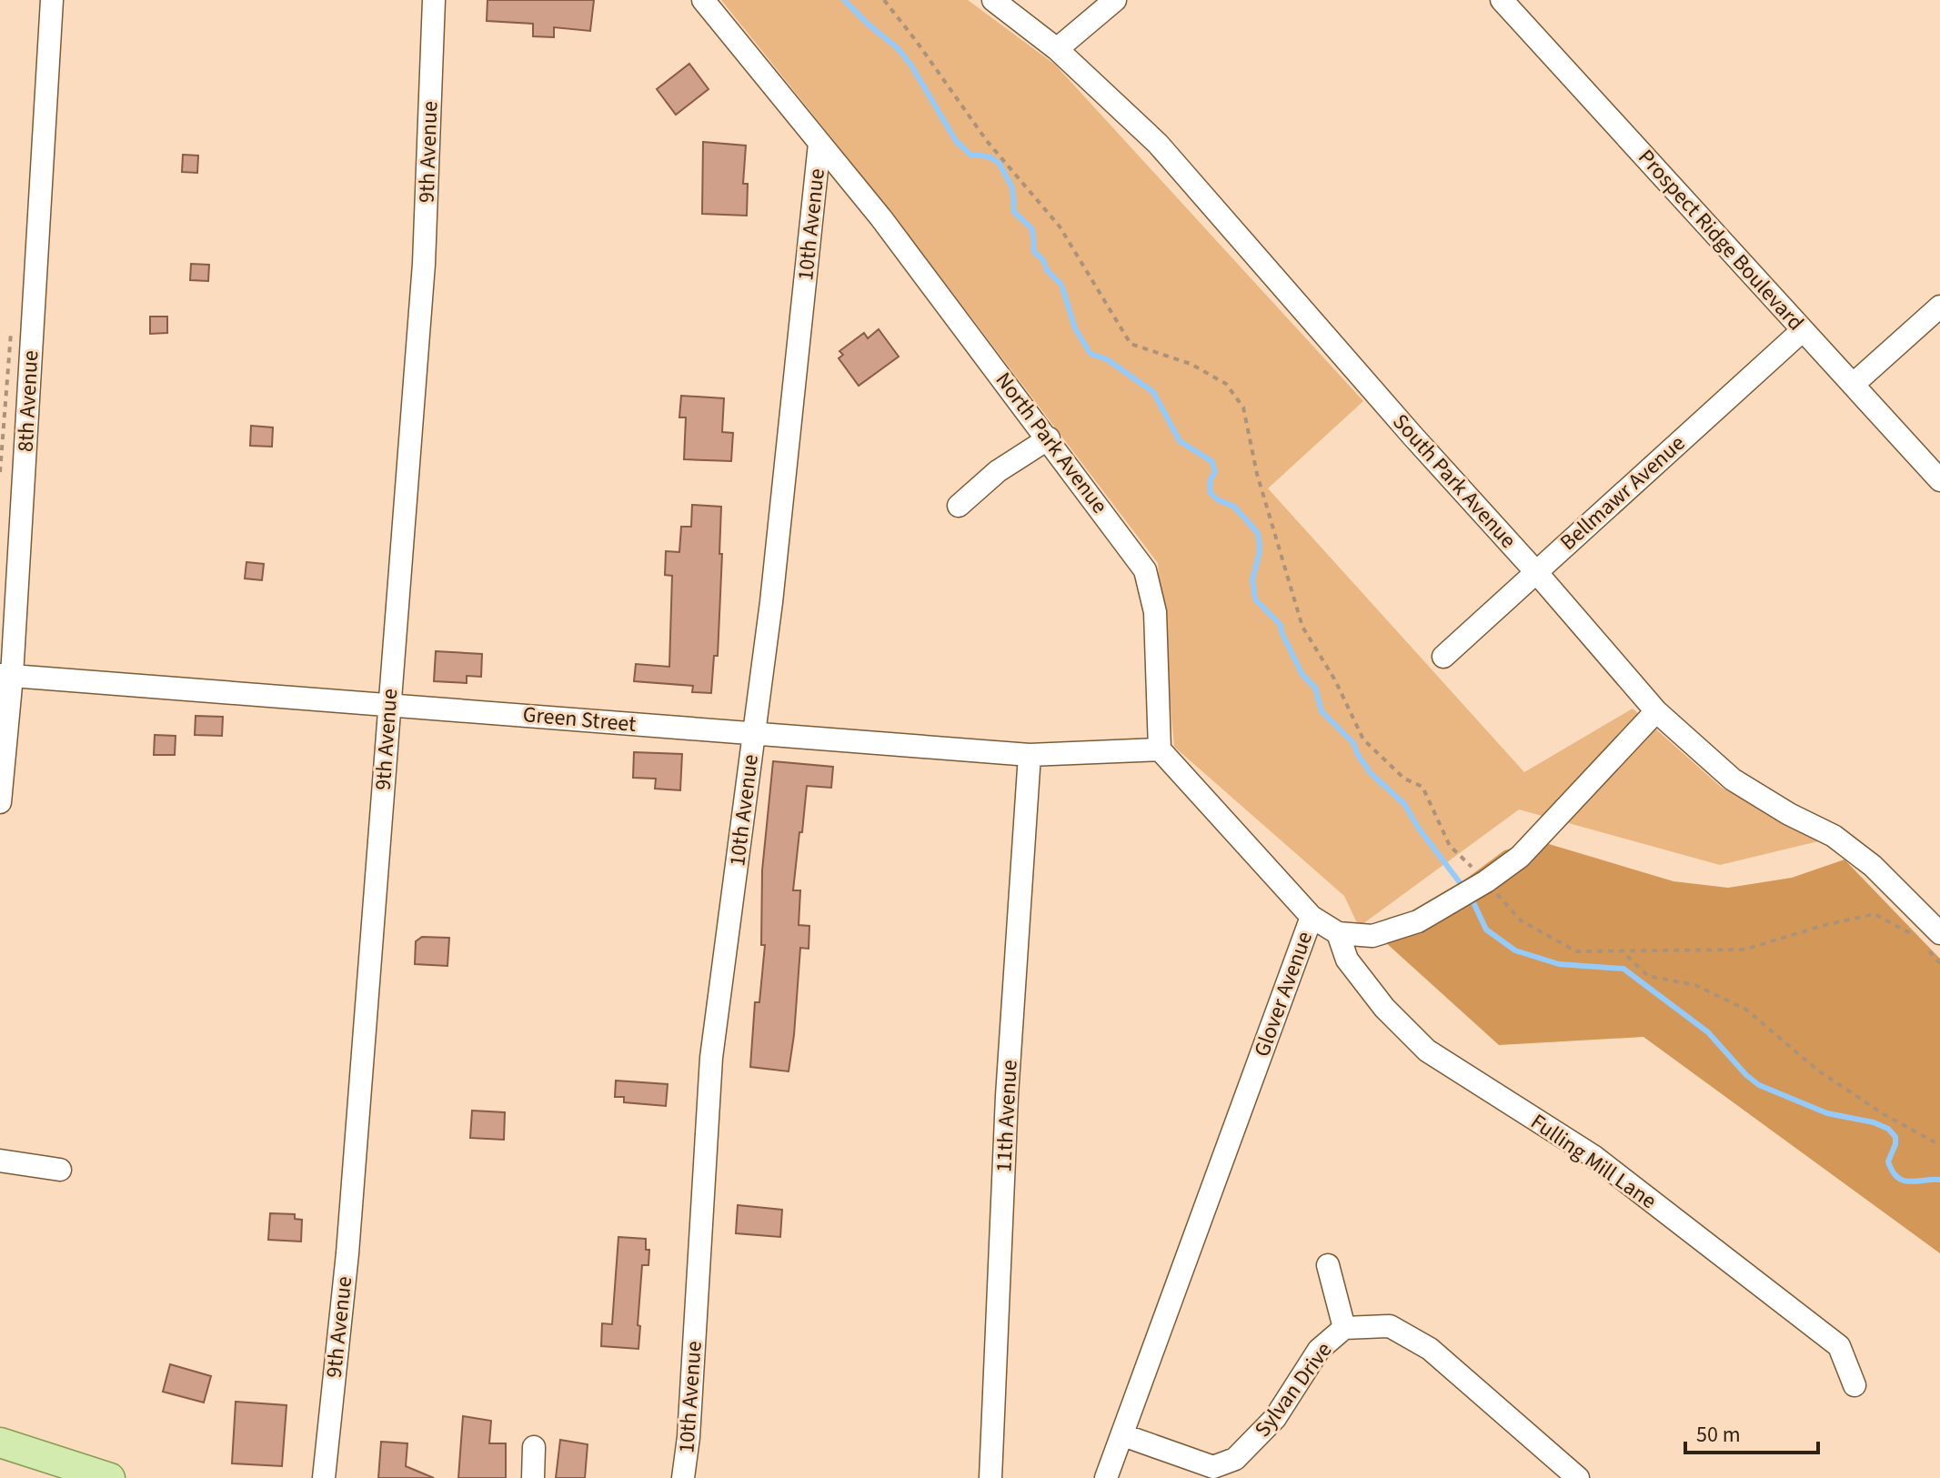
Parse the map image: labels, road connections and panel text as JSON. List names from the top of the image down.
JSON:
{
  "streets": {
    "street": [
      "9th Avenue",
      "10th Avenue",
      "Prospect Ridge Boulevard",
      "8th Avenue",
      "North Park Avenue",
      "South Park Avenue",
      "Bellmawr Avenue",
      "Green Street",
      "Glover Avenue",
      "11th Avenue",
      "Fulling Mill Lane",
      "Sylvan Drive"
    ]
  },
  "crossings": [
    ["9th Avenue", "Green Street"],
    ["10th Avenue", "North Park Avenue"],
    ["10th Avenue", "Green Street"],
    ["Prospect Ridge Boulevard", "Bellmawr Avenue"],
    ["8th Avenue", "Green Street"],
    ["North Park Avenue", "Green Street"],
    ["South Park Avenue", "Bellmawr Avenue"],
    ["South Park Avenue", "Glover Avenue"],
    ["Green Street", "11th Avenue"],
    ["Glover Avenue", "Fulling Mill Lane"],
    ["Glover Avenue", "Sylvan Drive"]
  ],
  "scale_bar": "50 m"
}
